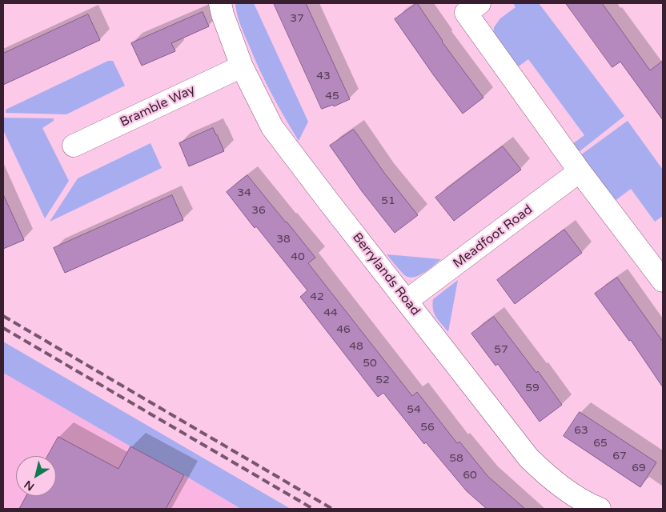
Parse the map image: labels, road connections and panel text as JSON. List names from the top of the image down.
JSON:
{
  "streets": {
    "street": ["Bramble Way", "Meadfoot Road", "Berrylands Road"]
  },
  "crossings": [
    ["Bramble Way", "Berrylands Road"],
    ["Meadfoot Road", "Berrylands Road"]
  ],
  "house_numbers": [
    "37",
    "43",
    "45",
    "34",
    "51",
    "36",
    "38",
    "40",
    "42",
    "44",
    "46",
    "48",
    "57",
    "50",
    "52",
    "59",
    "54",
    "56",
    "63",
    "65",
    "67",
    "58",
    "69",
    "60"
  ],
  "north": "bottom left"
}
